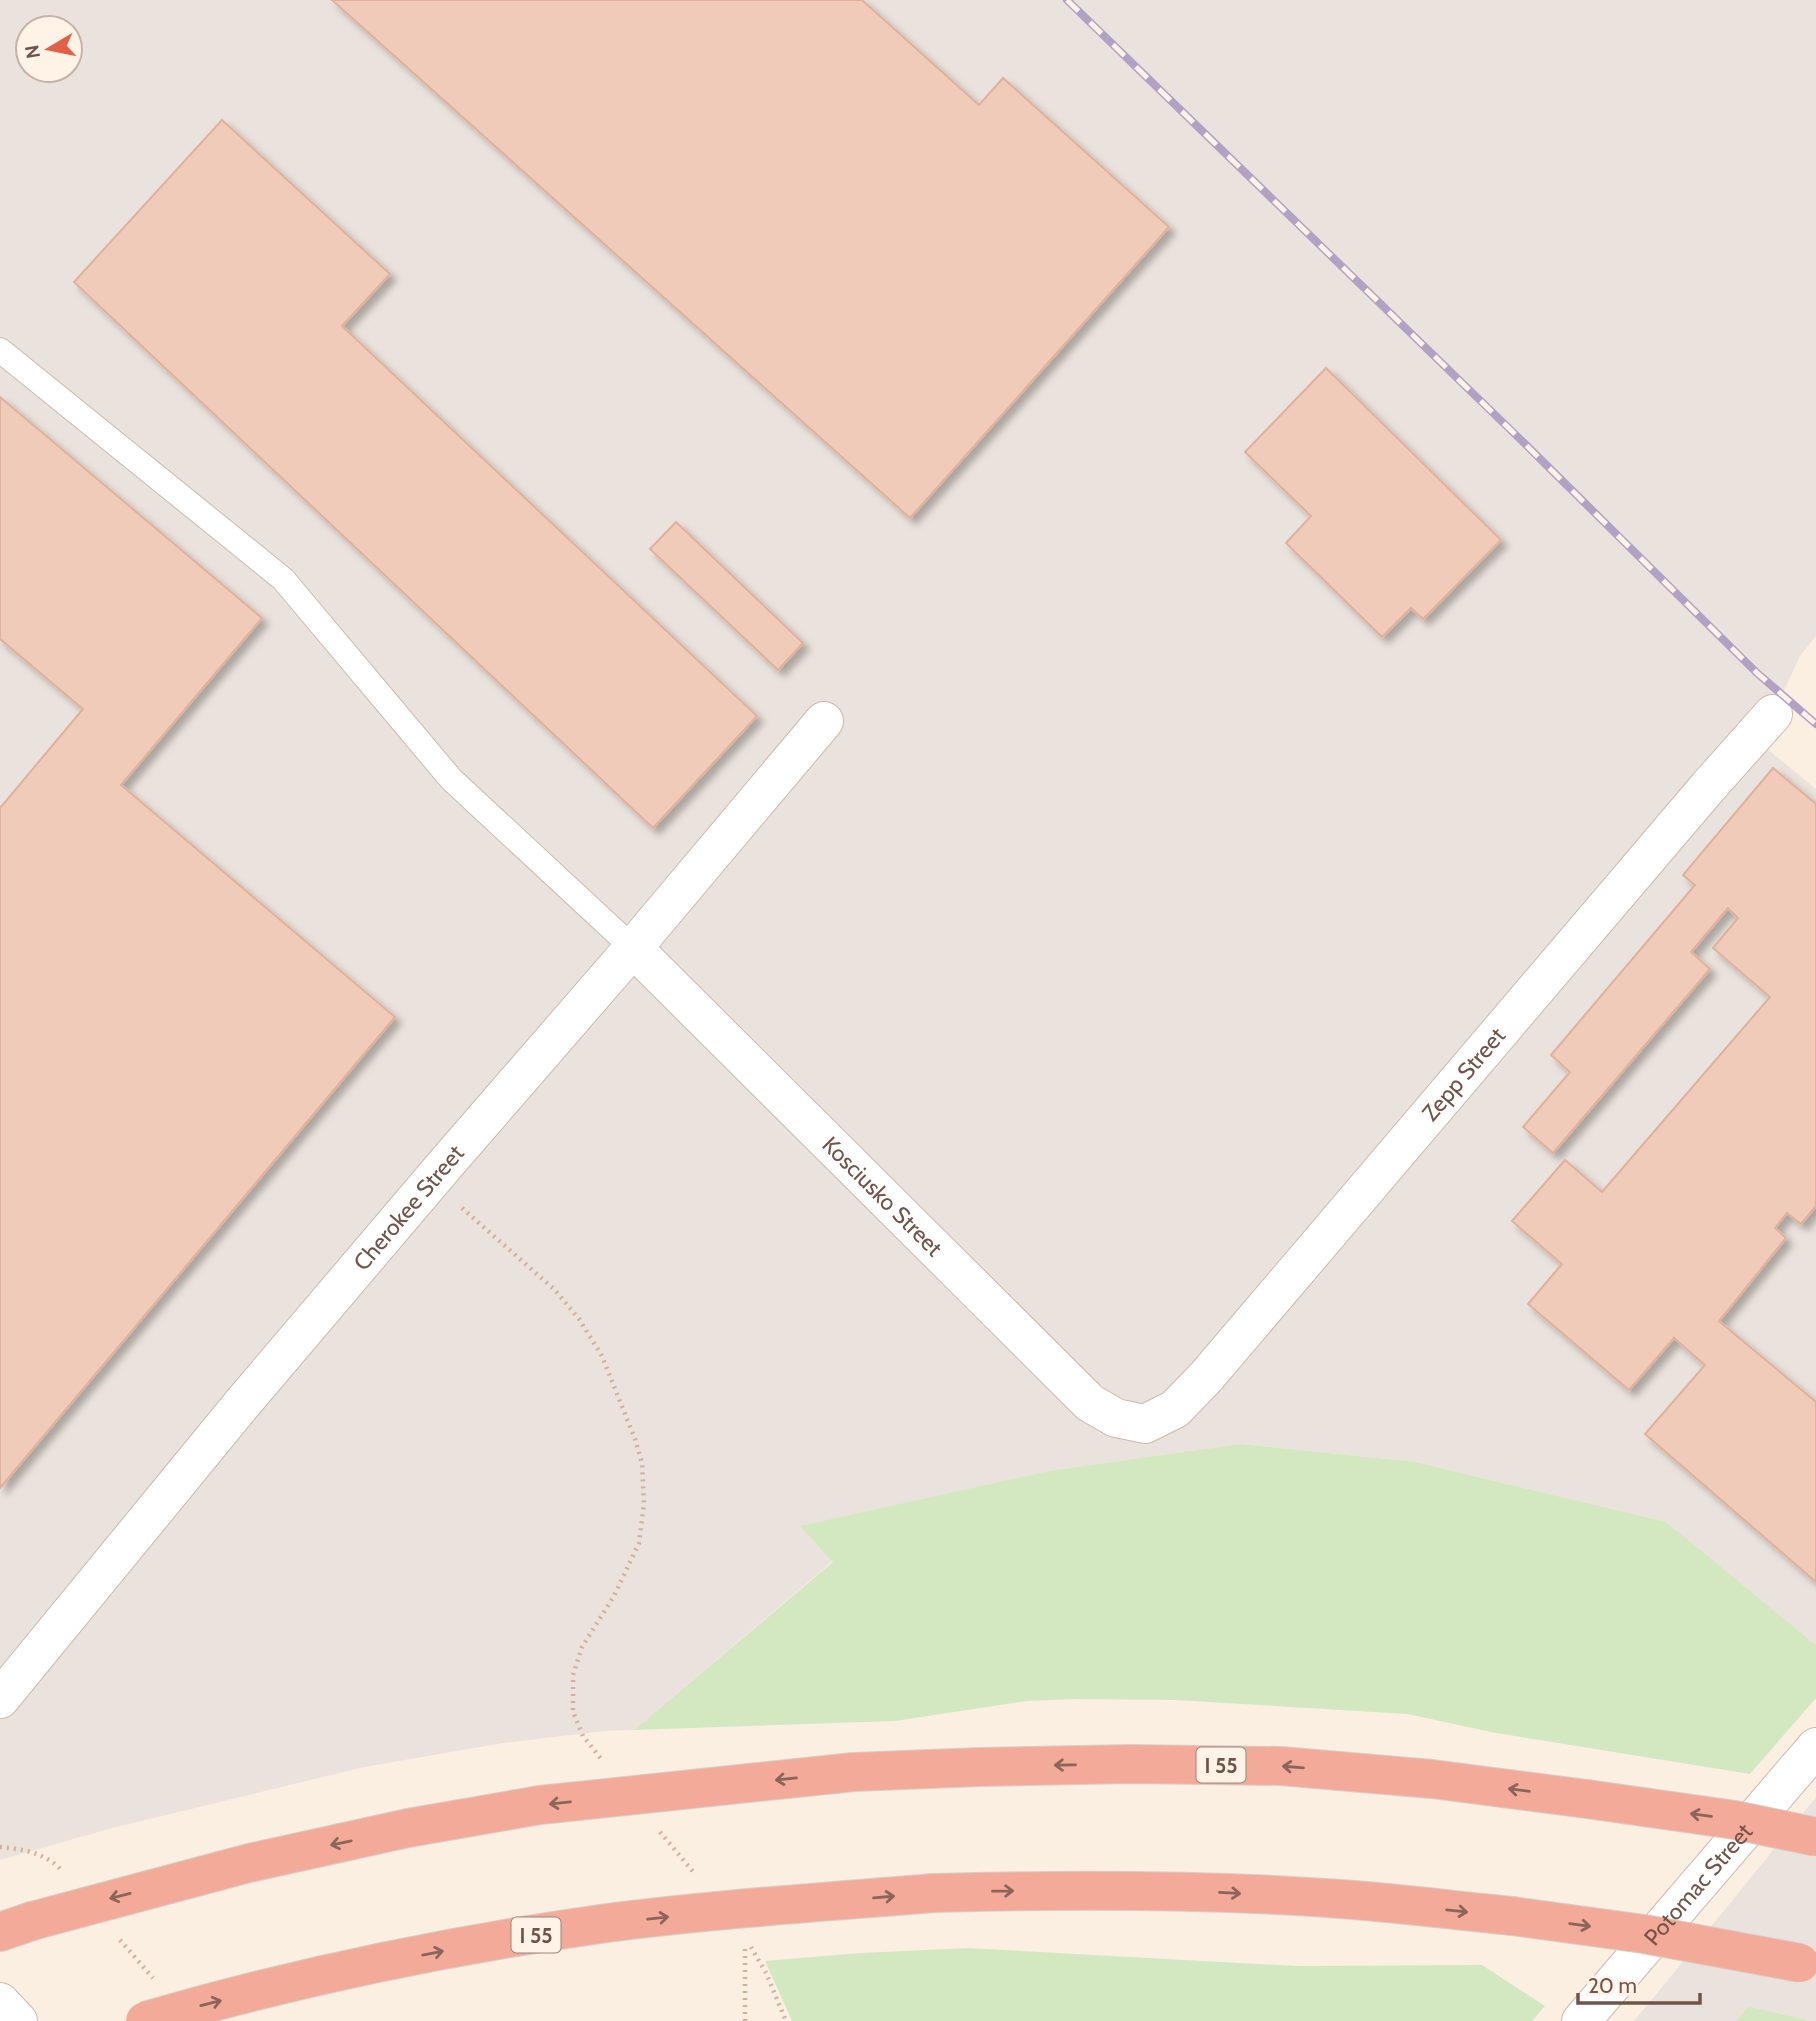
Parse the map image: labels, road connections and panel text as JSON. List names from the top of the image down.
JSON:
{
  "streets": {
    "highway": ["I 55"],
    "street": [
      "Zepp Street",
      "Kosciusko Street",
      "Cherokee Street",
      "Potomac Street"
    ]
  },
  "crossings": [
    ["Zepp Street", "Kosciusko Street"],
    ["Kosciusko Street", "Cherokee Street"]
  ],
  "scale_bar": "20 m",
  "north": "left"
}
